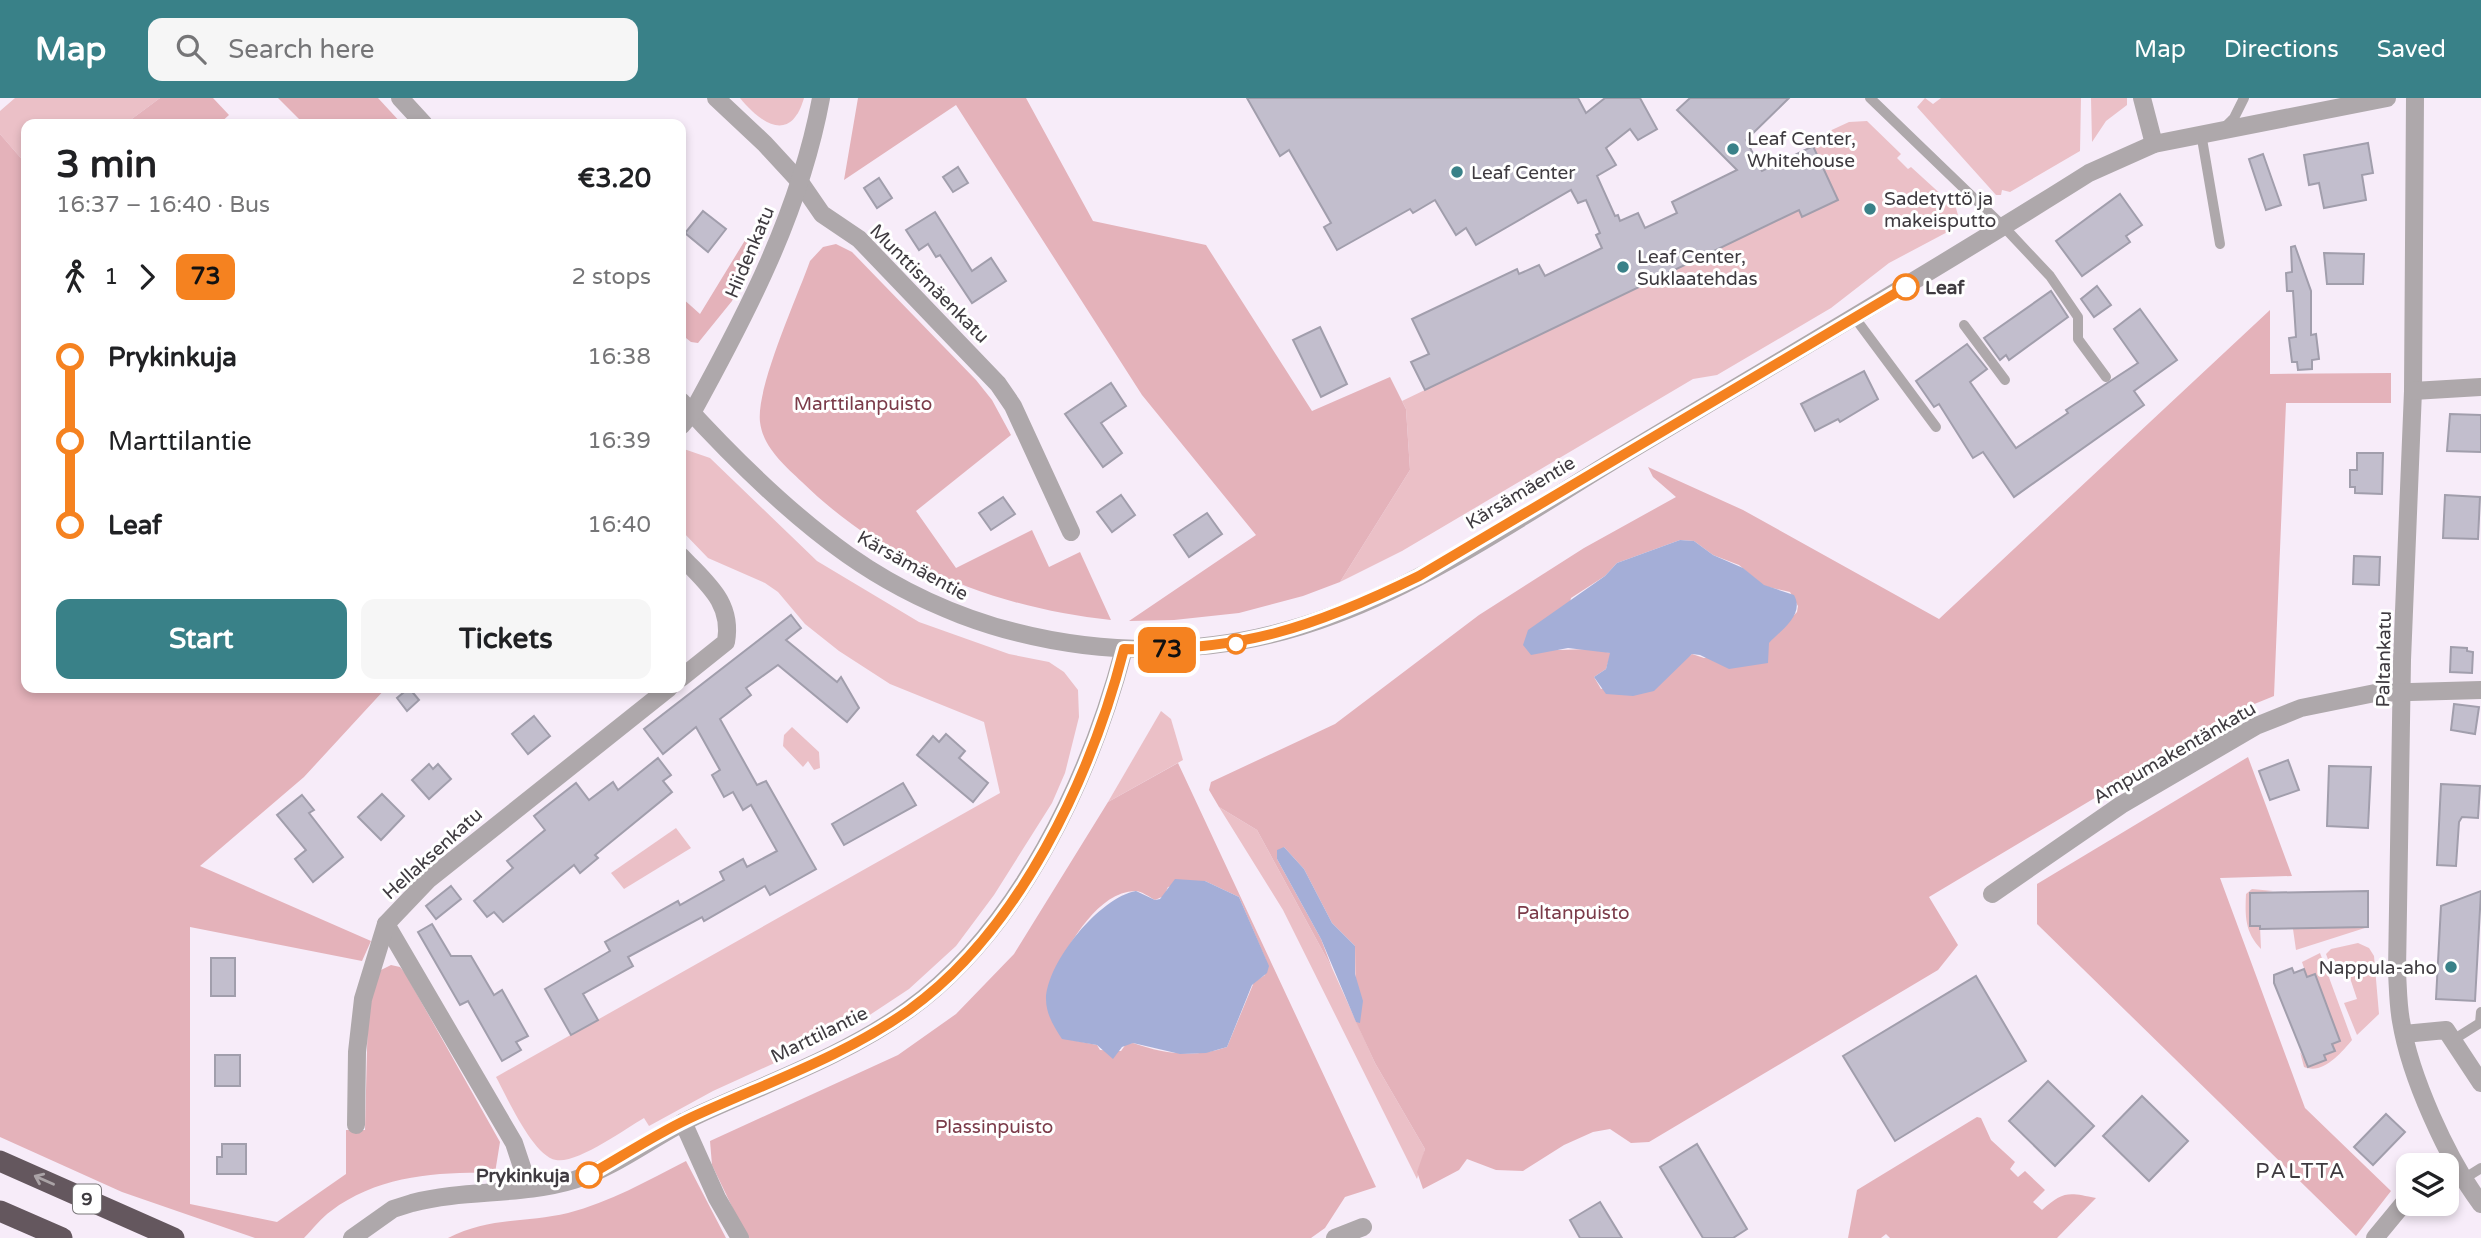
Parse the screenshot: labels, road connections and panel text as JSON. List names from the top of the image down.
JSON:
{
  "streets": {
    "highway": ["9"],
    "street": [
      "Hiidenkatu",
      "Munttismäenkatu",
      "Kärsämäentie",
      "Paltankatu",
      "Ampumakentänkatu",
      "Hellaksenkatu",
      "Marttilantie"
    ]
  },
  "crossings": [
    ["Hiidenkatu", "Munttismäenkatu"],
    ["Kärsämäentie", "Marttilantie"],
    ["Paltankatu", "Ampumakentänkatu"]
  ],
  "districts": ["PALTTA"],
  "parks": ["Marttilanpuisto", "Paltanpuisto", "Plassinpuisto"],
  "places": [
    "Leaf Center, Whitehouse",
    "Leaf Center",
    "Sadetyttö ja makeisputto",
    "Leaf Center, Suklaatehdas",
    "Leaf",
    "Nappula-aho",
    "Prykinkuja"
  ],
  "lines": ["bus line 73"],
  "page": {
    "header": "Map",
    "search": "Search here",
    "nav": ["Map", "Directions", "Saved"],
    "on_map": "73",
    "heading": ["3 min", "16:37 – 16:40 · Bus", "€3.20"],
    "legs": ["1", "73", "2 stops"],
    "list": [
      {
        "name": "Prykinkuja",
        "value": "16:38"
      },
      {
        "name": "Marttilantie",
        "value": "16:39"
      },
      {
        "name": "Leaf",
        "value": "16:40"
      }
    ],
    "buttons": ["Start", "Tickets"]
  }
}
